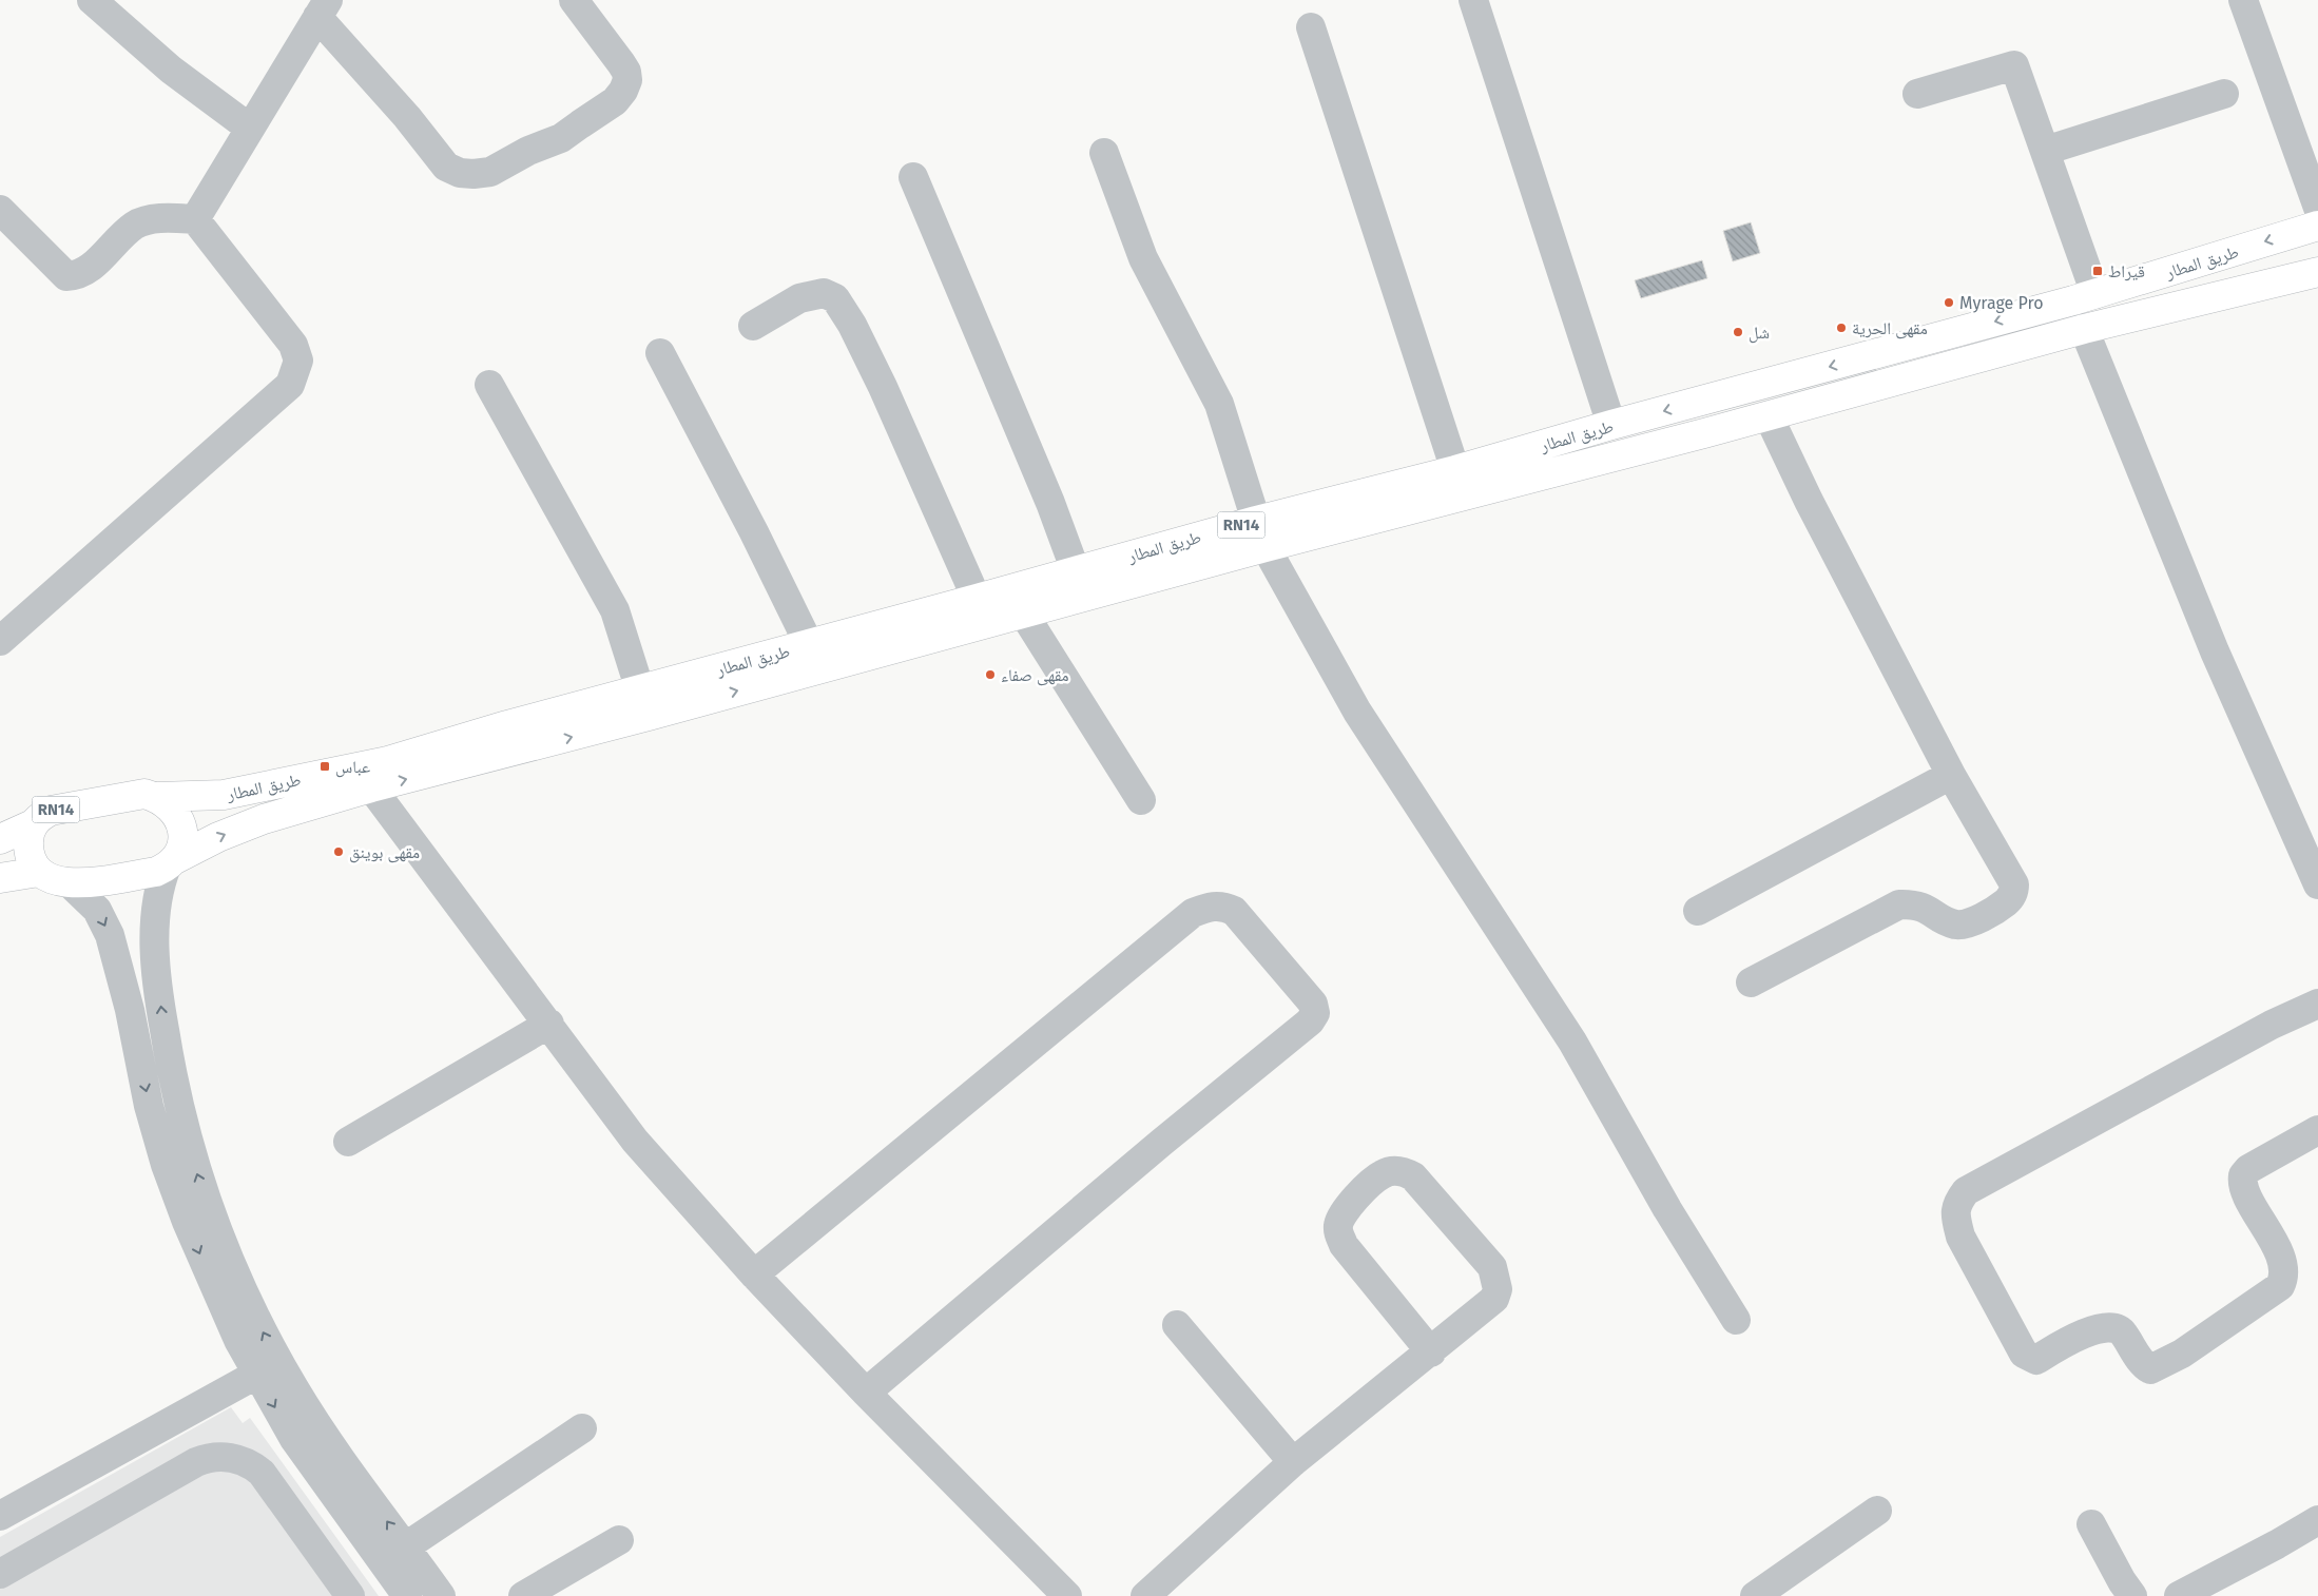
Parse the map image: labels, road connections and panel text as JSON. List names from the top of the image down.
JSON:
{
  "streets": {
    "main road": ["طريق المطار", "RN14"]
  },
  "crossings": [
    ["طريق المطار", "RN14"]
  ],
  "places": {
    "transit": ["قيراط", "عباس"],
    "other": [
      "Myrage Pro",
      "مقهى الحرية",
      "شل",
      "مقهى صفاء",
      "مقهى بوينق"
    ]
  }
}
